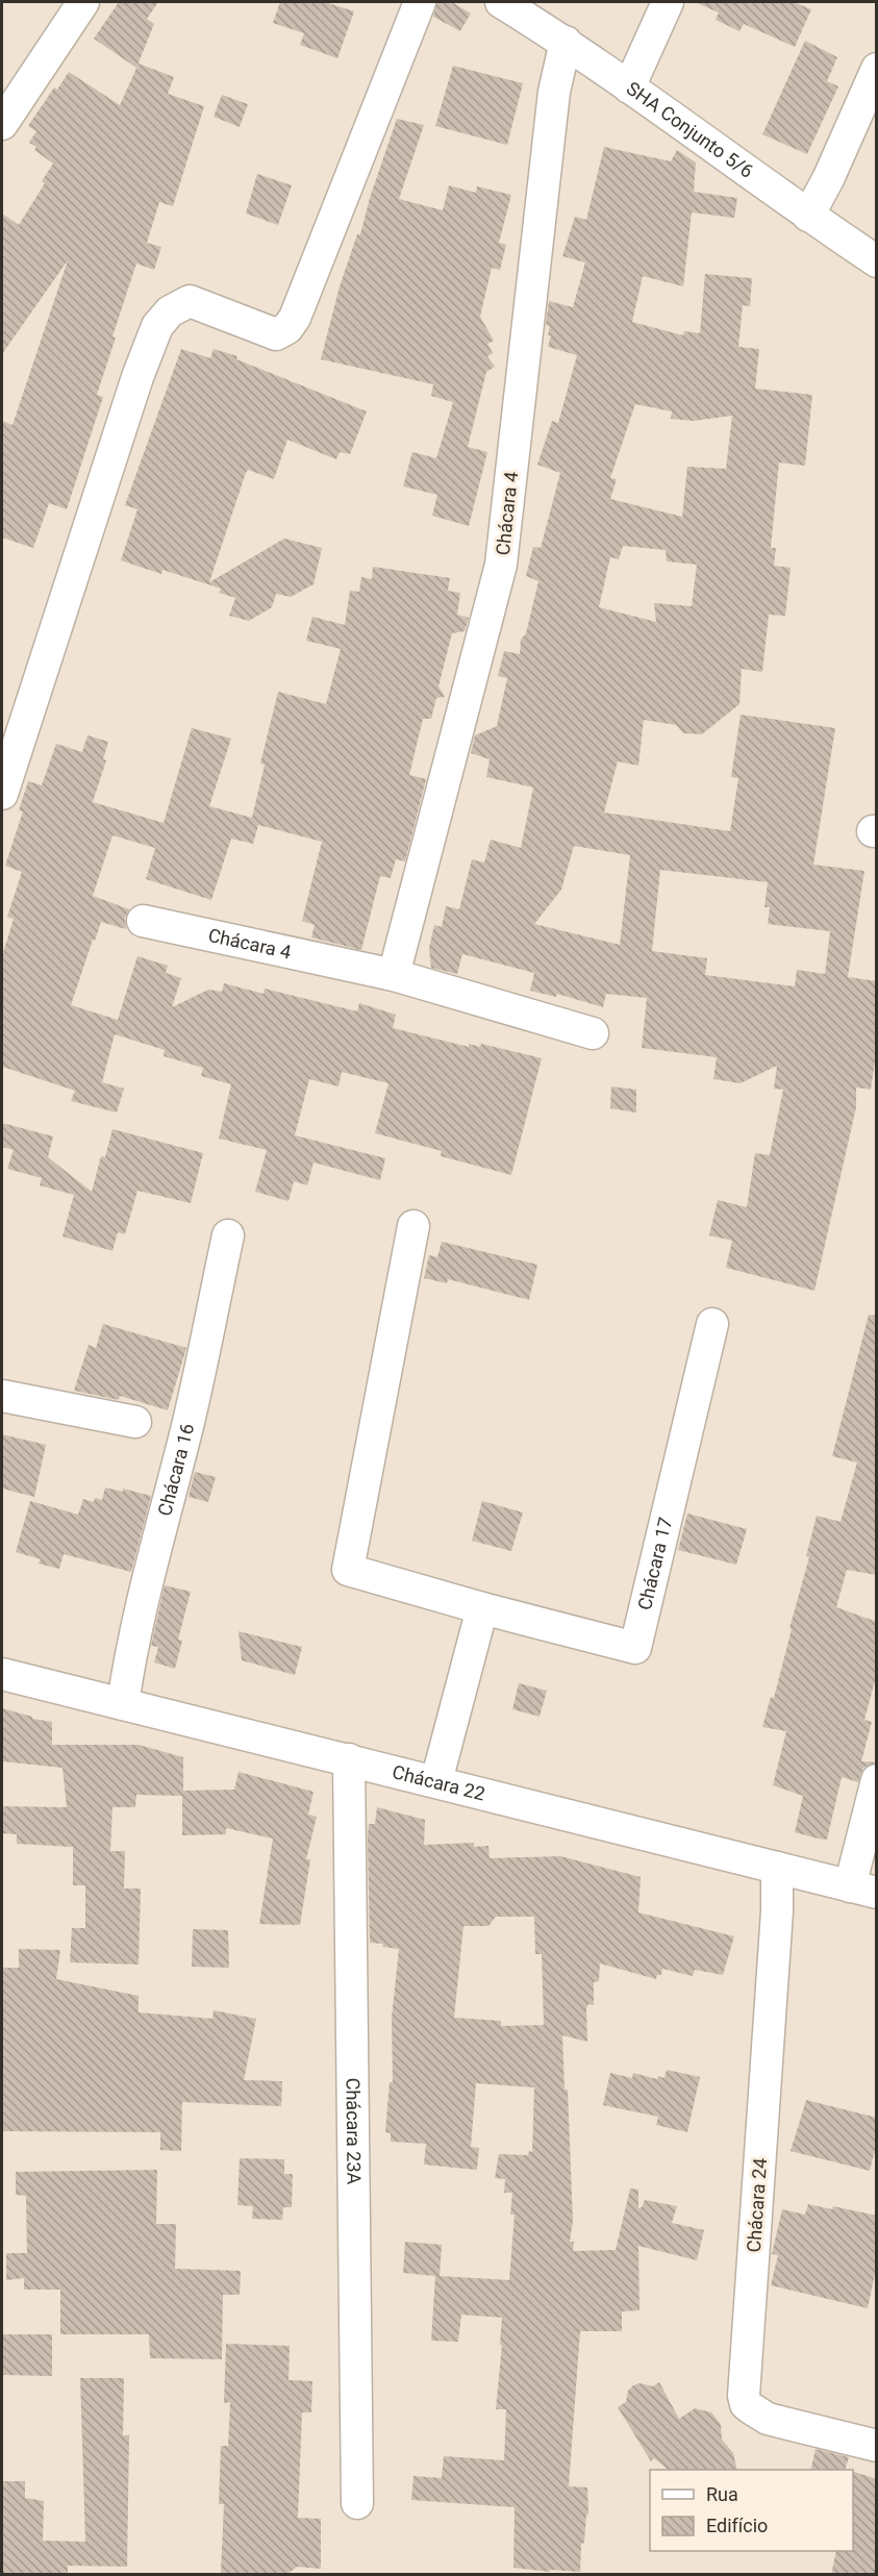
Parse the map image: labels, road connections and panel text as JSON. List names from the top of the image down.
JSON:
{
  "streets": {
    "street": [
      "SHA Conjunto 5/6",
      "Chácara 4",
      "Chácara 16",
      "Chácara 17",
      "Chácara 22",
      "Chácara 23A",
      "Chácara 24"
    ]
  },
  "crossings": [
    ["SHA Conjunto 5/6", "Chácara 4"],
    ["Chácara 16", "Chácara 22"],
    ["Chácara 22", "Chácara 23A"],
    ["Chácara 22", "Chácara 24"]
  ],
  "legend": ["Rua", "Edifício"]
}
